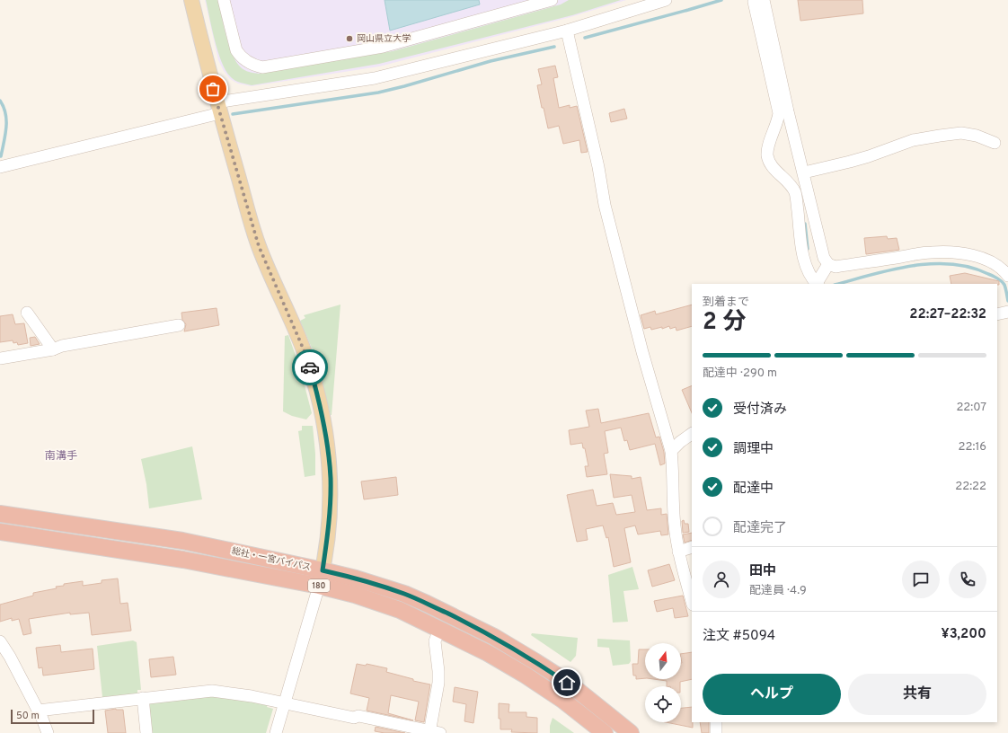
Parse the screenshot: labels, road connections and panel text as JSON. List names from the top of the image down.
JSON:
{
  "streets": {
    "highway": ["総社・一宮バイパス", "180"]
  },
  "districts": ["南溝手"],
  "places": ["岡山県立大学"],
  "scale_bar": "50 m",
  "north": "top",
  "page": {
    "heading": ["2 分", "到着まで", "22:27–22:32"],
    "panel": [
      "田中",
      "配達員 · 4.9",
      "注文 #5094",
      "¥3,200"
    ],
    "bar": "配達中 · 290 m",
    "list": [
      ["受付済み", "22:07"],
      ["調理中", "22:16"],
      ["配達中", "22:22"],
      "配達完了"
    ],
    "buttons": ["ヘルプ", "共有"],
    "scale": "50 m"
  }
}
